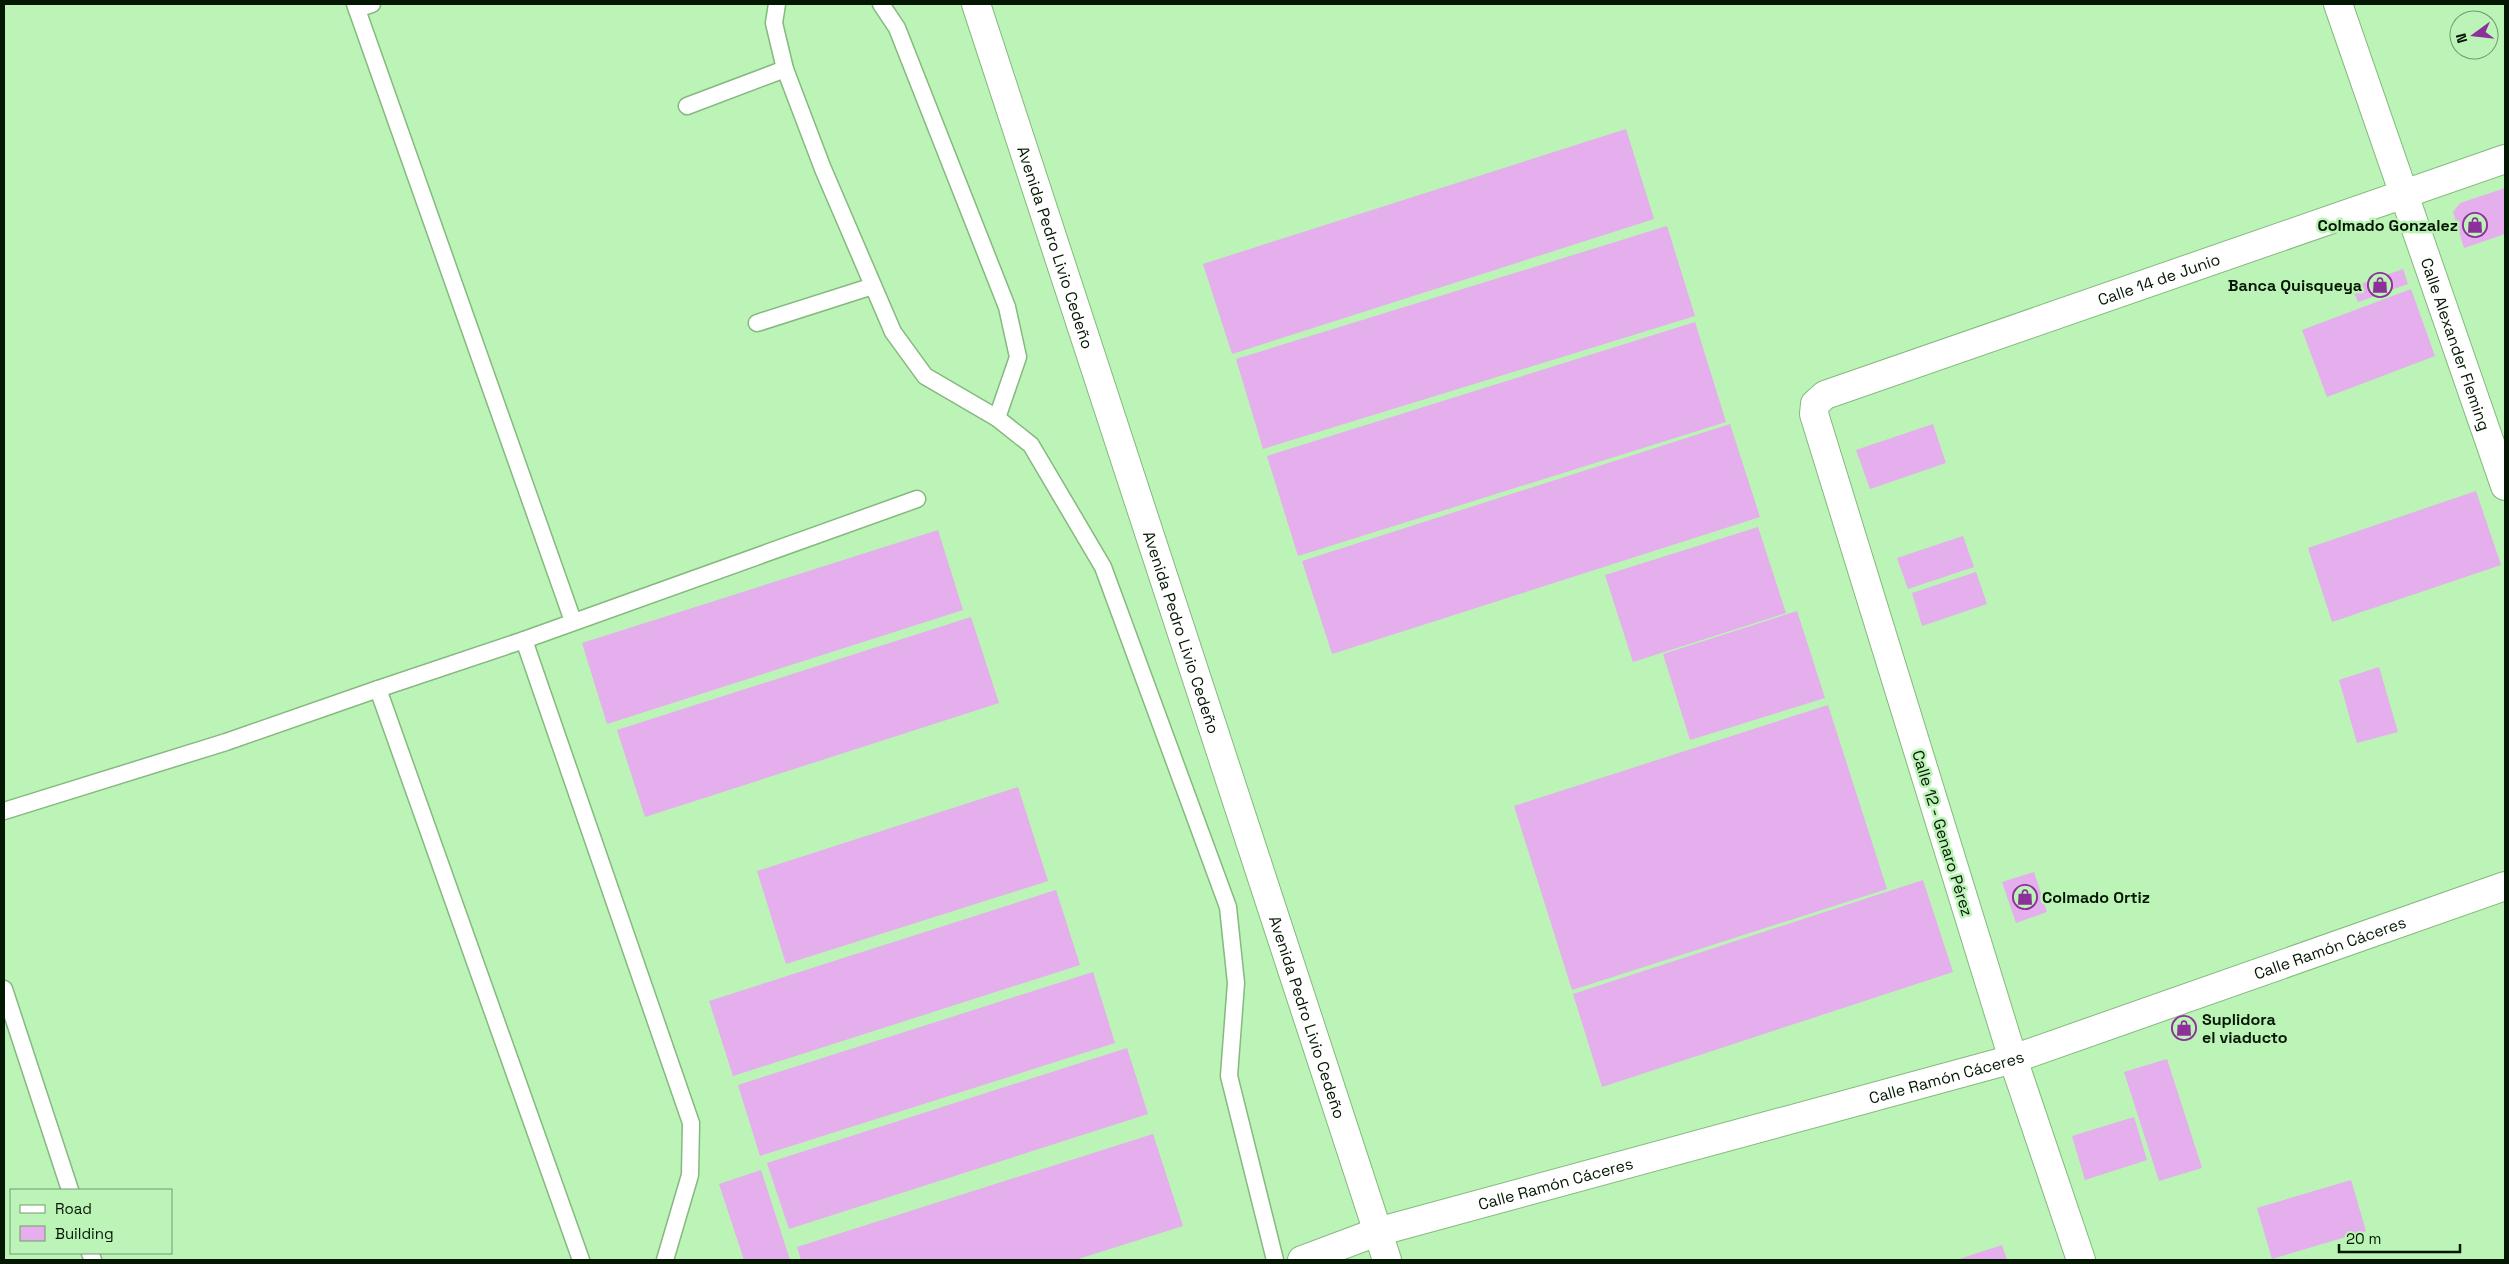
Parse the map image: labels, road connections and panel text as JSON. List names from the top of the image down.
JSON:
{
  "streets": {
    "street": [
      "Avenida Pedro Livio Cedeño",
      "Calle 14 de Junio",
      "Calle Alexander Fleming",
      "Calle 12 - Genaro Pérez",
      "Calle Ramón Cáceres"
    ]
  },
  "crossings": [
    ["Avenida Pedro Livio Cedeño", "Calle Ramón Cáceres"],
    ["Calle 14 de Junio", "Calle Alexander Fleming"],
    ["Calle 14 de Junio", "Calle 12 - Genaro Pérez"],
    ["Calle 12 - Genaro Pérez", "Calle Ramón Cáceres"]
  ],
  "places": {
    "shop": [
      "Colmado Gonzalez",
      "Banca Quisqueya",
      "Colmado Ortiz",
      "Suplidora el viaducto"
    ]
  },
  "legend": ["Road", "Building"],
  "scale_bar": "20 m",
  "north": "left"
}
